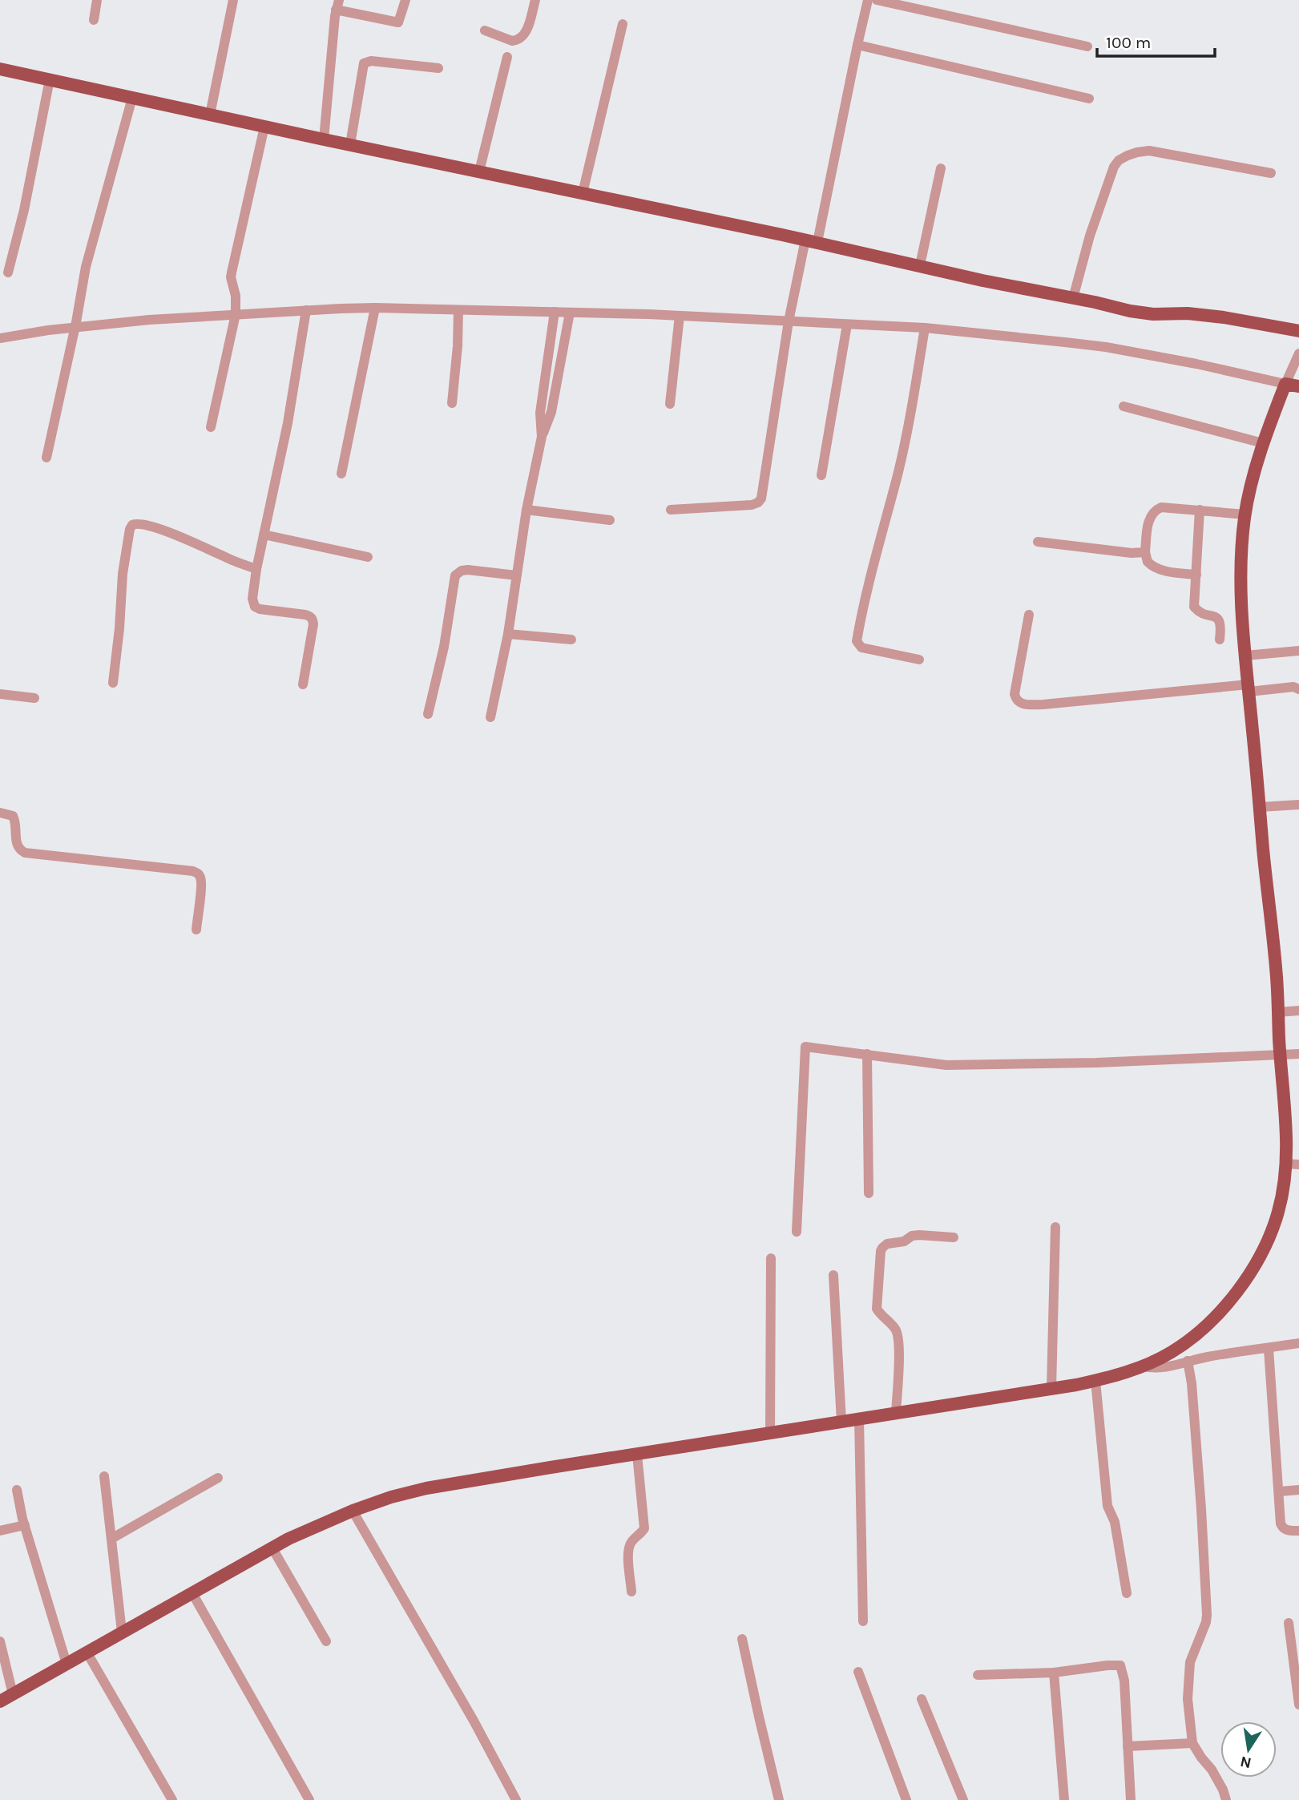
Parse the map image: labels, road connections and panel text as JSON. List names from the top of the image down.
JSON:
{
  "scale_bar": "100 m",
  "north": "bottom"
}
